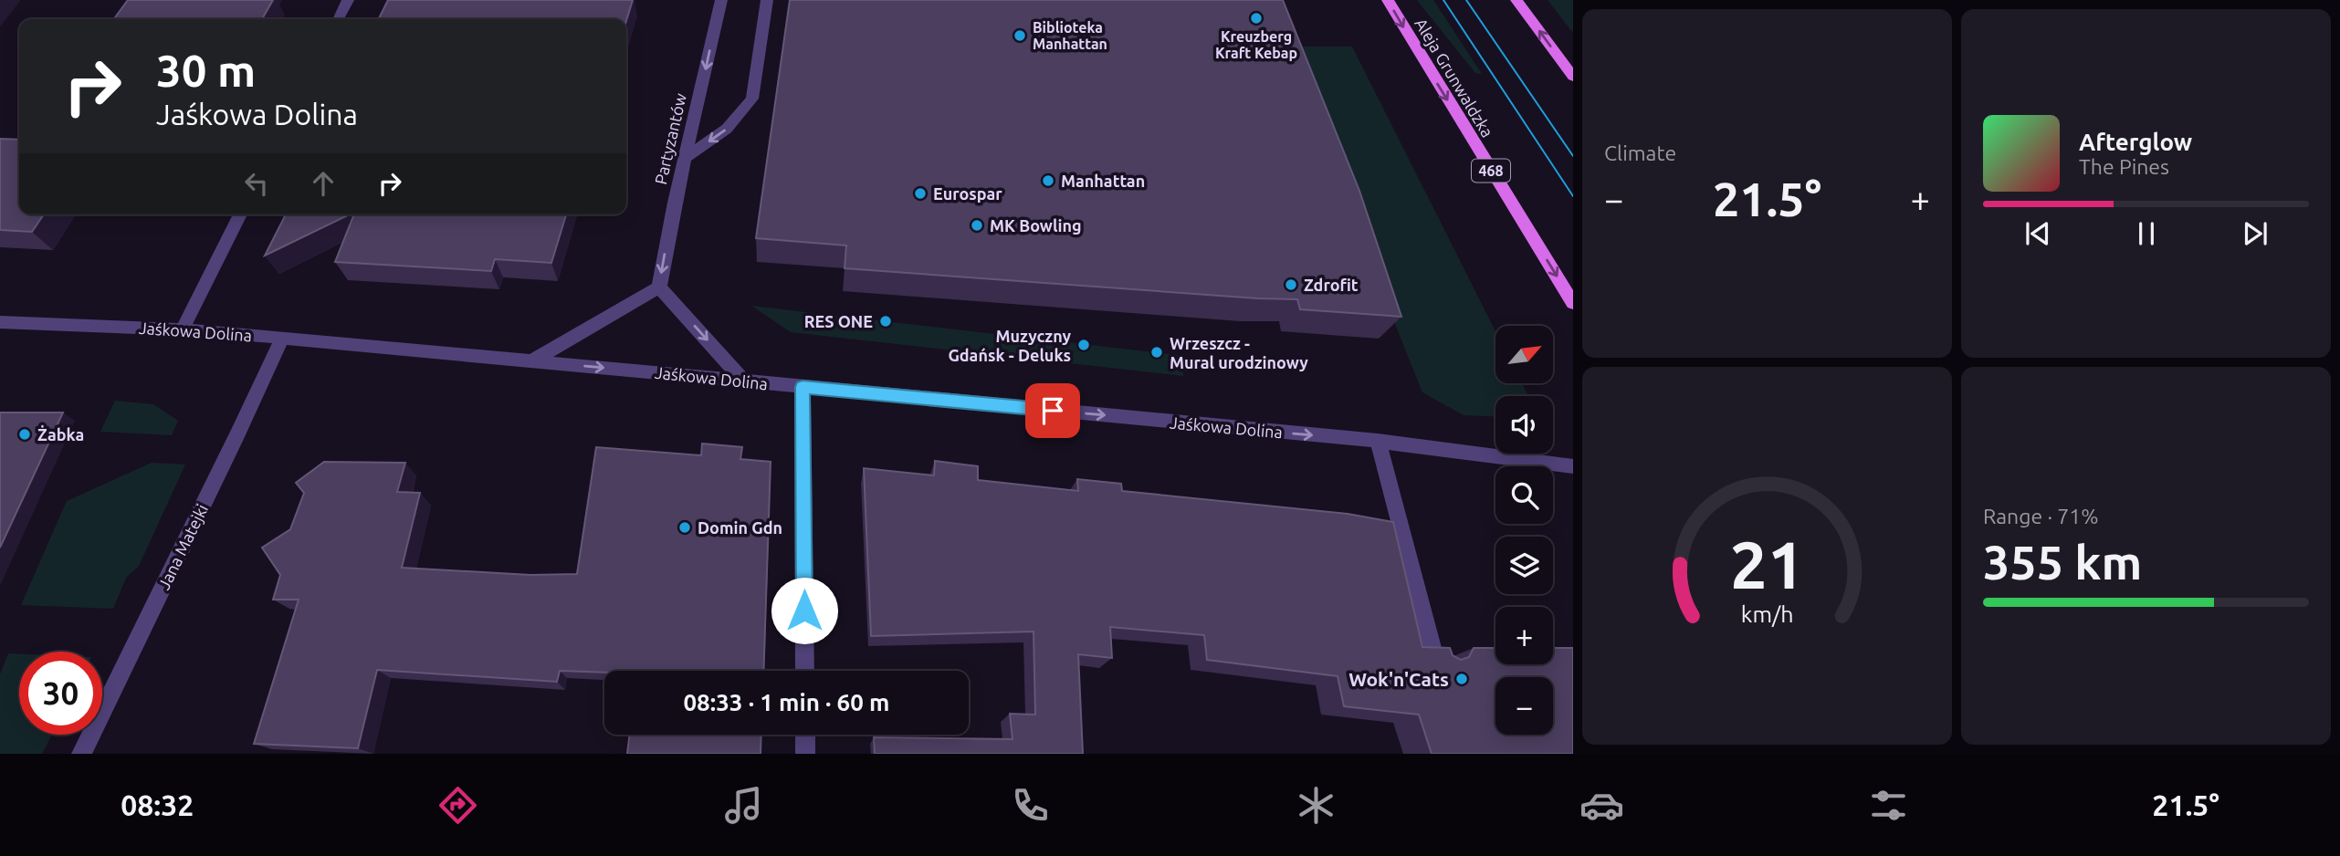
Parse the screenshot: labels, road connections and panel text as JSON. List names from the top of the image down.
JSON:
{
  "streets": {
    "main road": ["Aleja Grunwaldzka", "468"],
    "street": ["Partyzantów", "Jaśkowa Dolina", "Jana Matejki"]
  },
  "crossings": [
    ["Jaśkowa Dolina", "Jana Matejki"]
  ],
  "one_way": ["Aleja Grunwaldzka", "Jaśkowa Dolina"],
  "places": [
    "Kreuzberg Kraft Kebap",
    "Biblioteka Manhattan",
    "Manhattan",
    "Eurospar",
    "MK Bowling",
    "Zdrofit",
    "RES ONE",
    "Muzyczny Gdańsk - Deluks",
    "Wrzeszcz - Mural urodzinowy",
    "Żabka",
    "Domin Gdn",
    "Wok'n'Cats"
  ],
  "north": "top right",
  "page": {
    "tile": [
      "Climate",
      ["Range · 71%", "355 km"]
    ],
    "turn": ["30 m", "Jaśkowa Dolina"],
    "song": ["Afterglow", "The Pines"],
    "heat": ["−", "21.5°", "+"],
    "map_buttons": ["+", "−"],
    "limit": "30",
    "trip": "08:33 · 1 min · 60 m",
    "tabs": ["08:32", "21.5°"],
    "gauge": ["21", "km/h"]
  }
}
